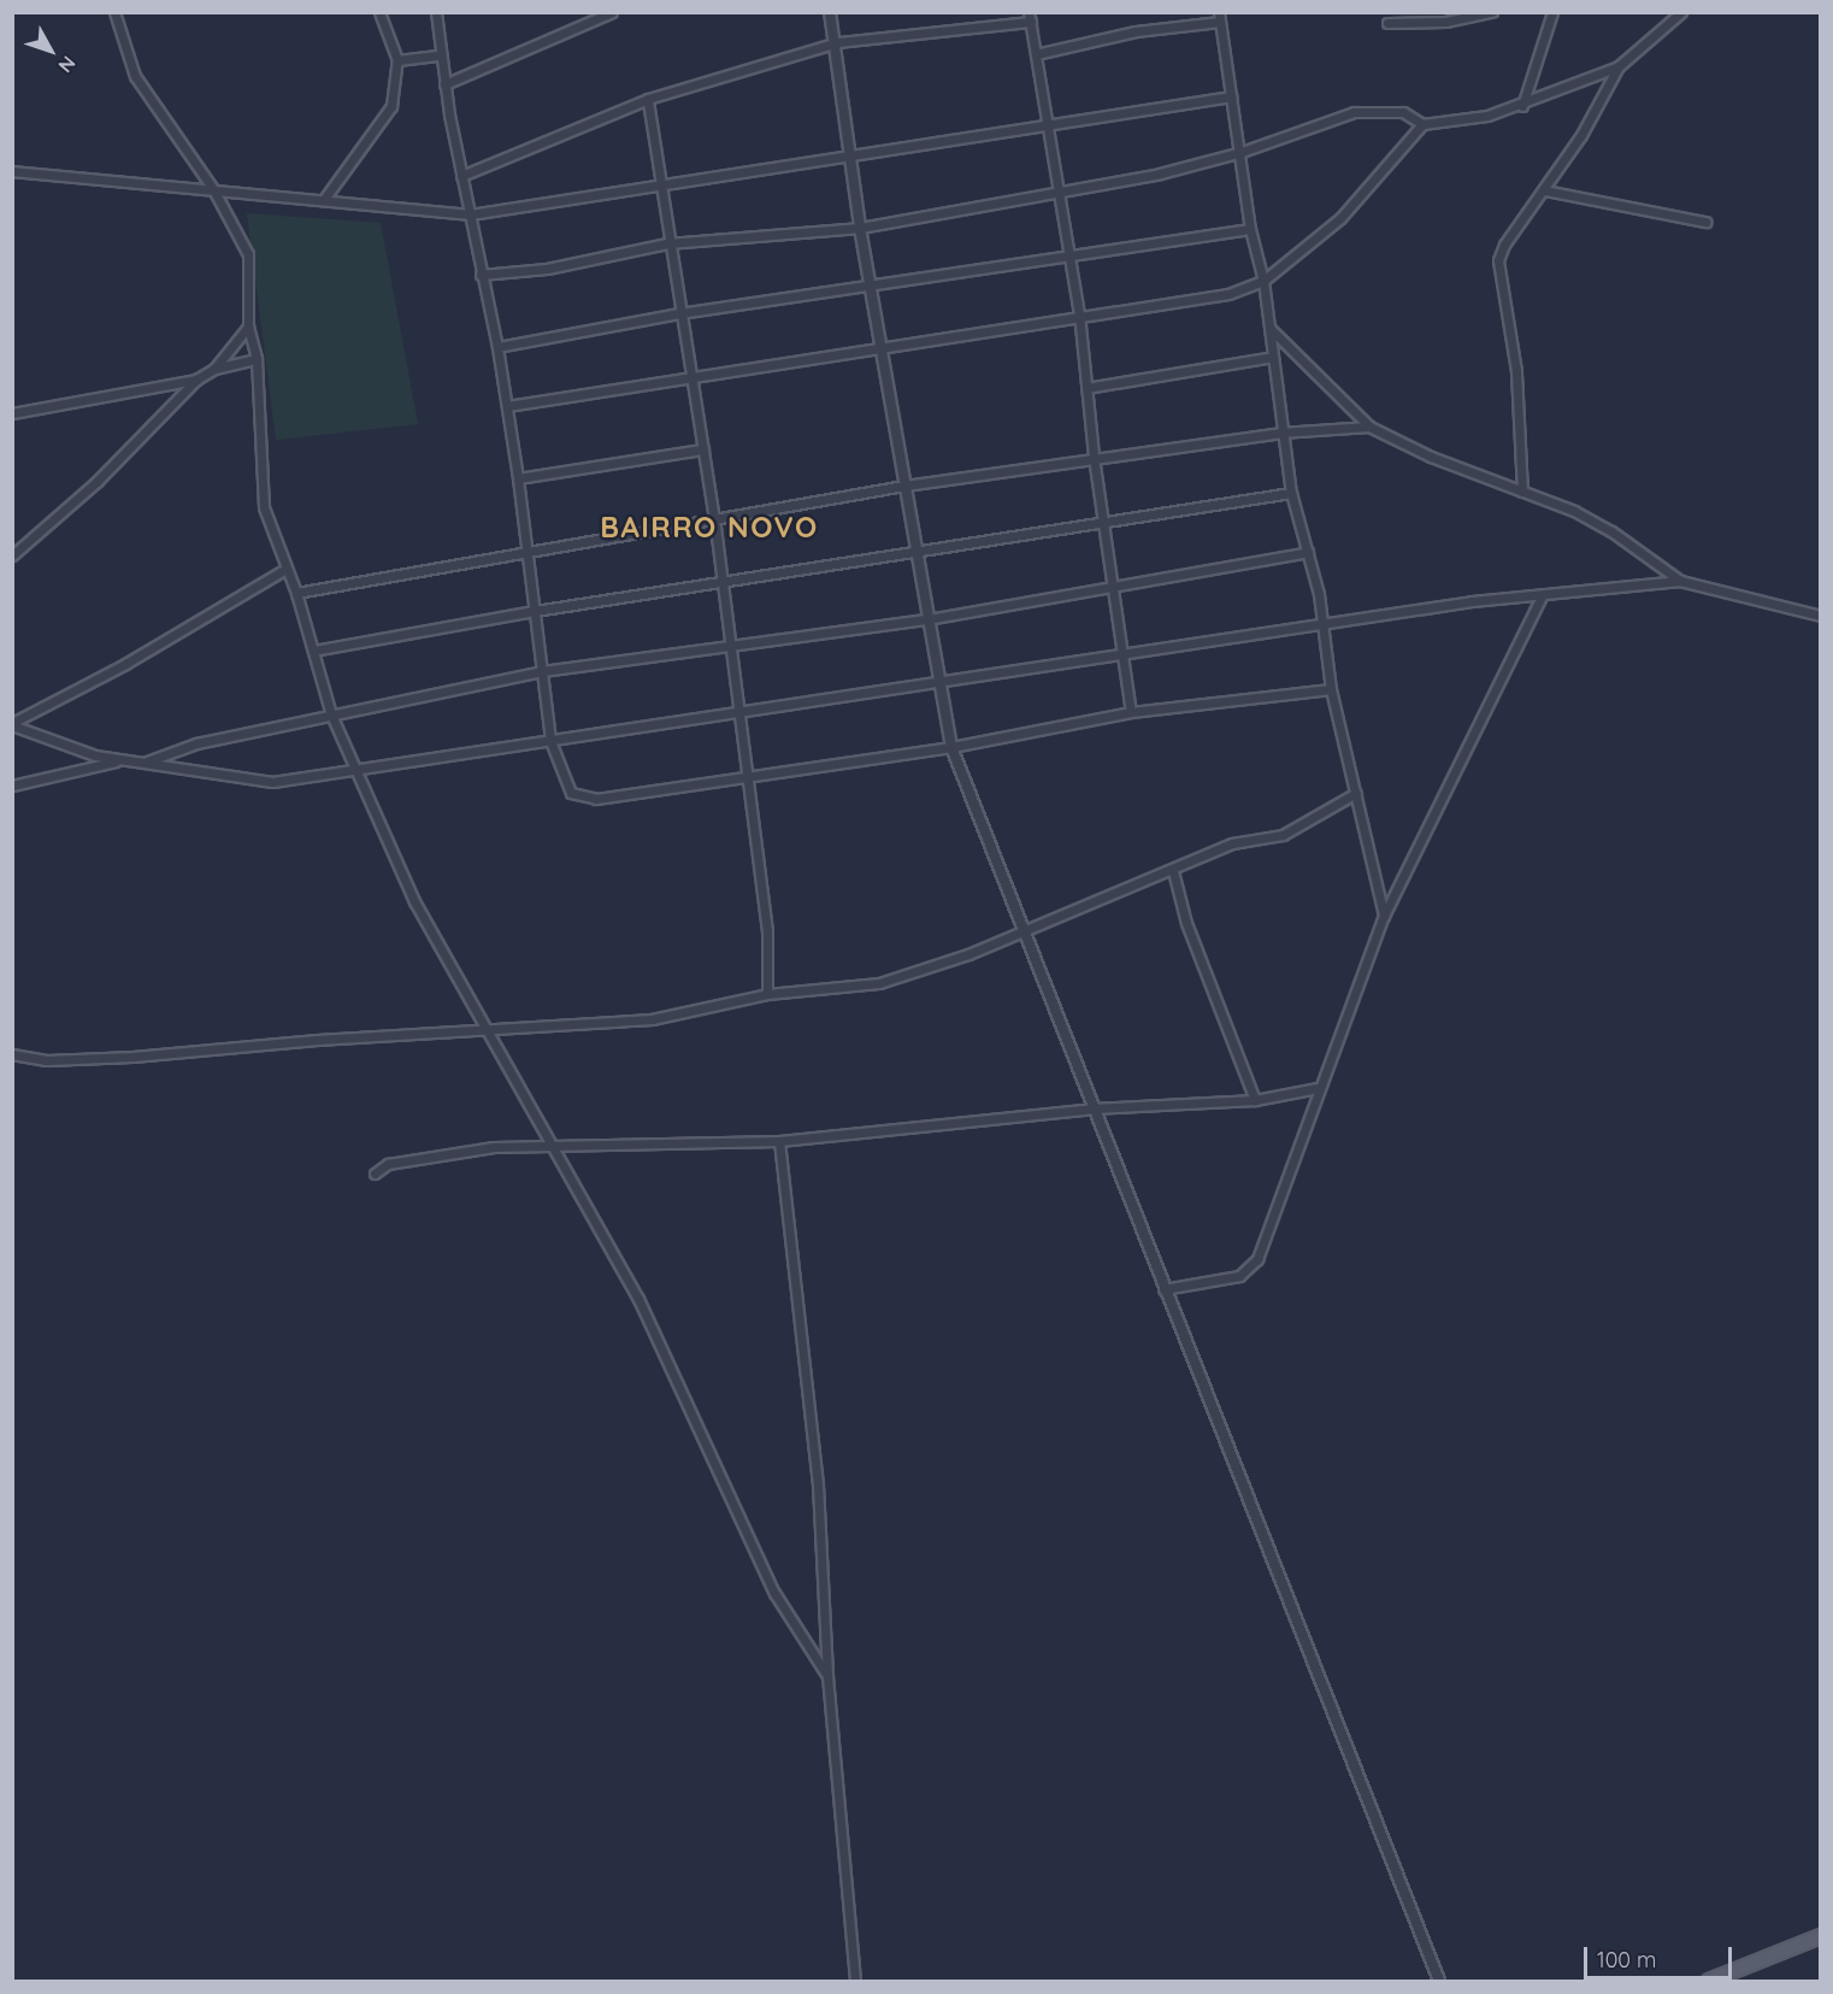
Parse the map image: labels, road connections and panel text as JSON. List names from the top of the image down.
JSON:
{
  "districts": ["BAIRRO NOVO"],
  "scale_bar": "100 m",
  "north": "bottom right"
}
